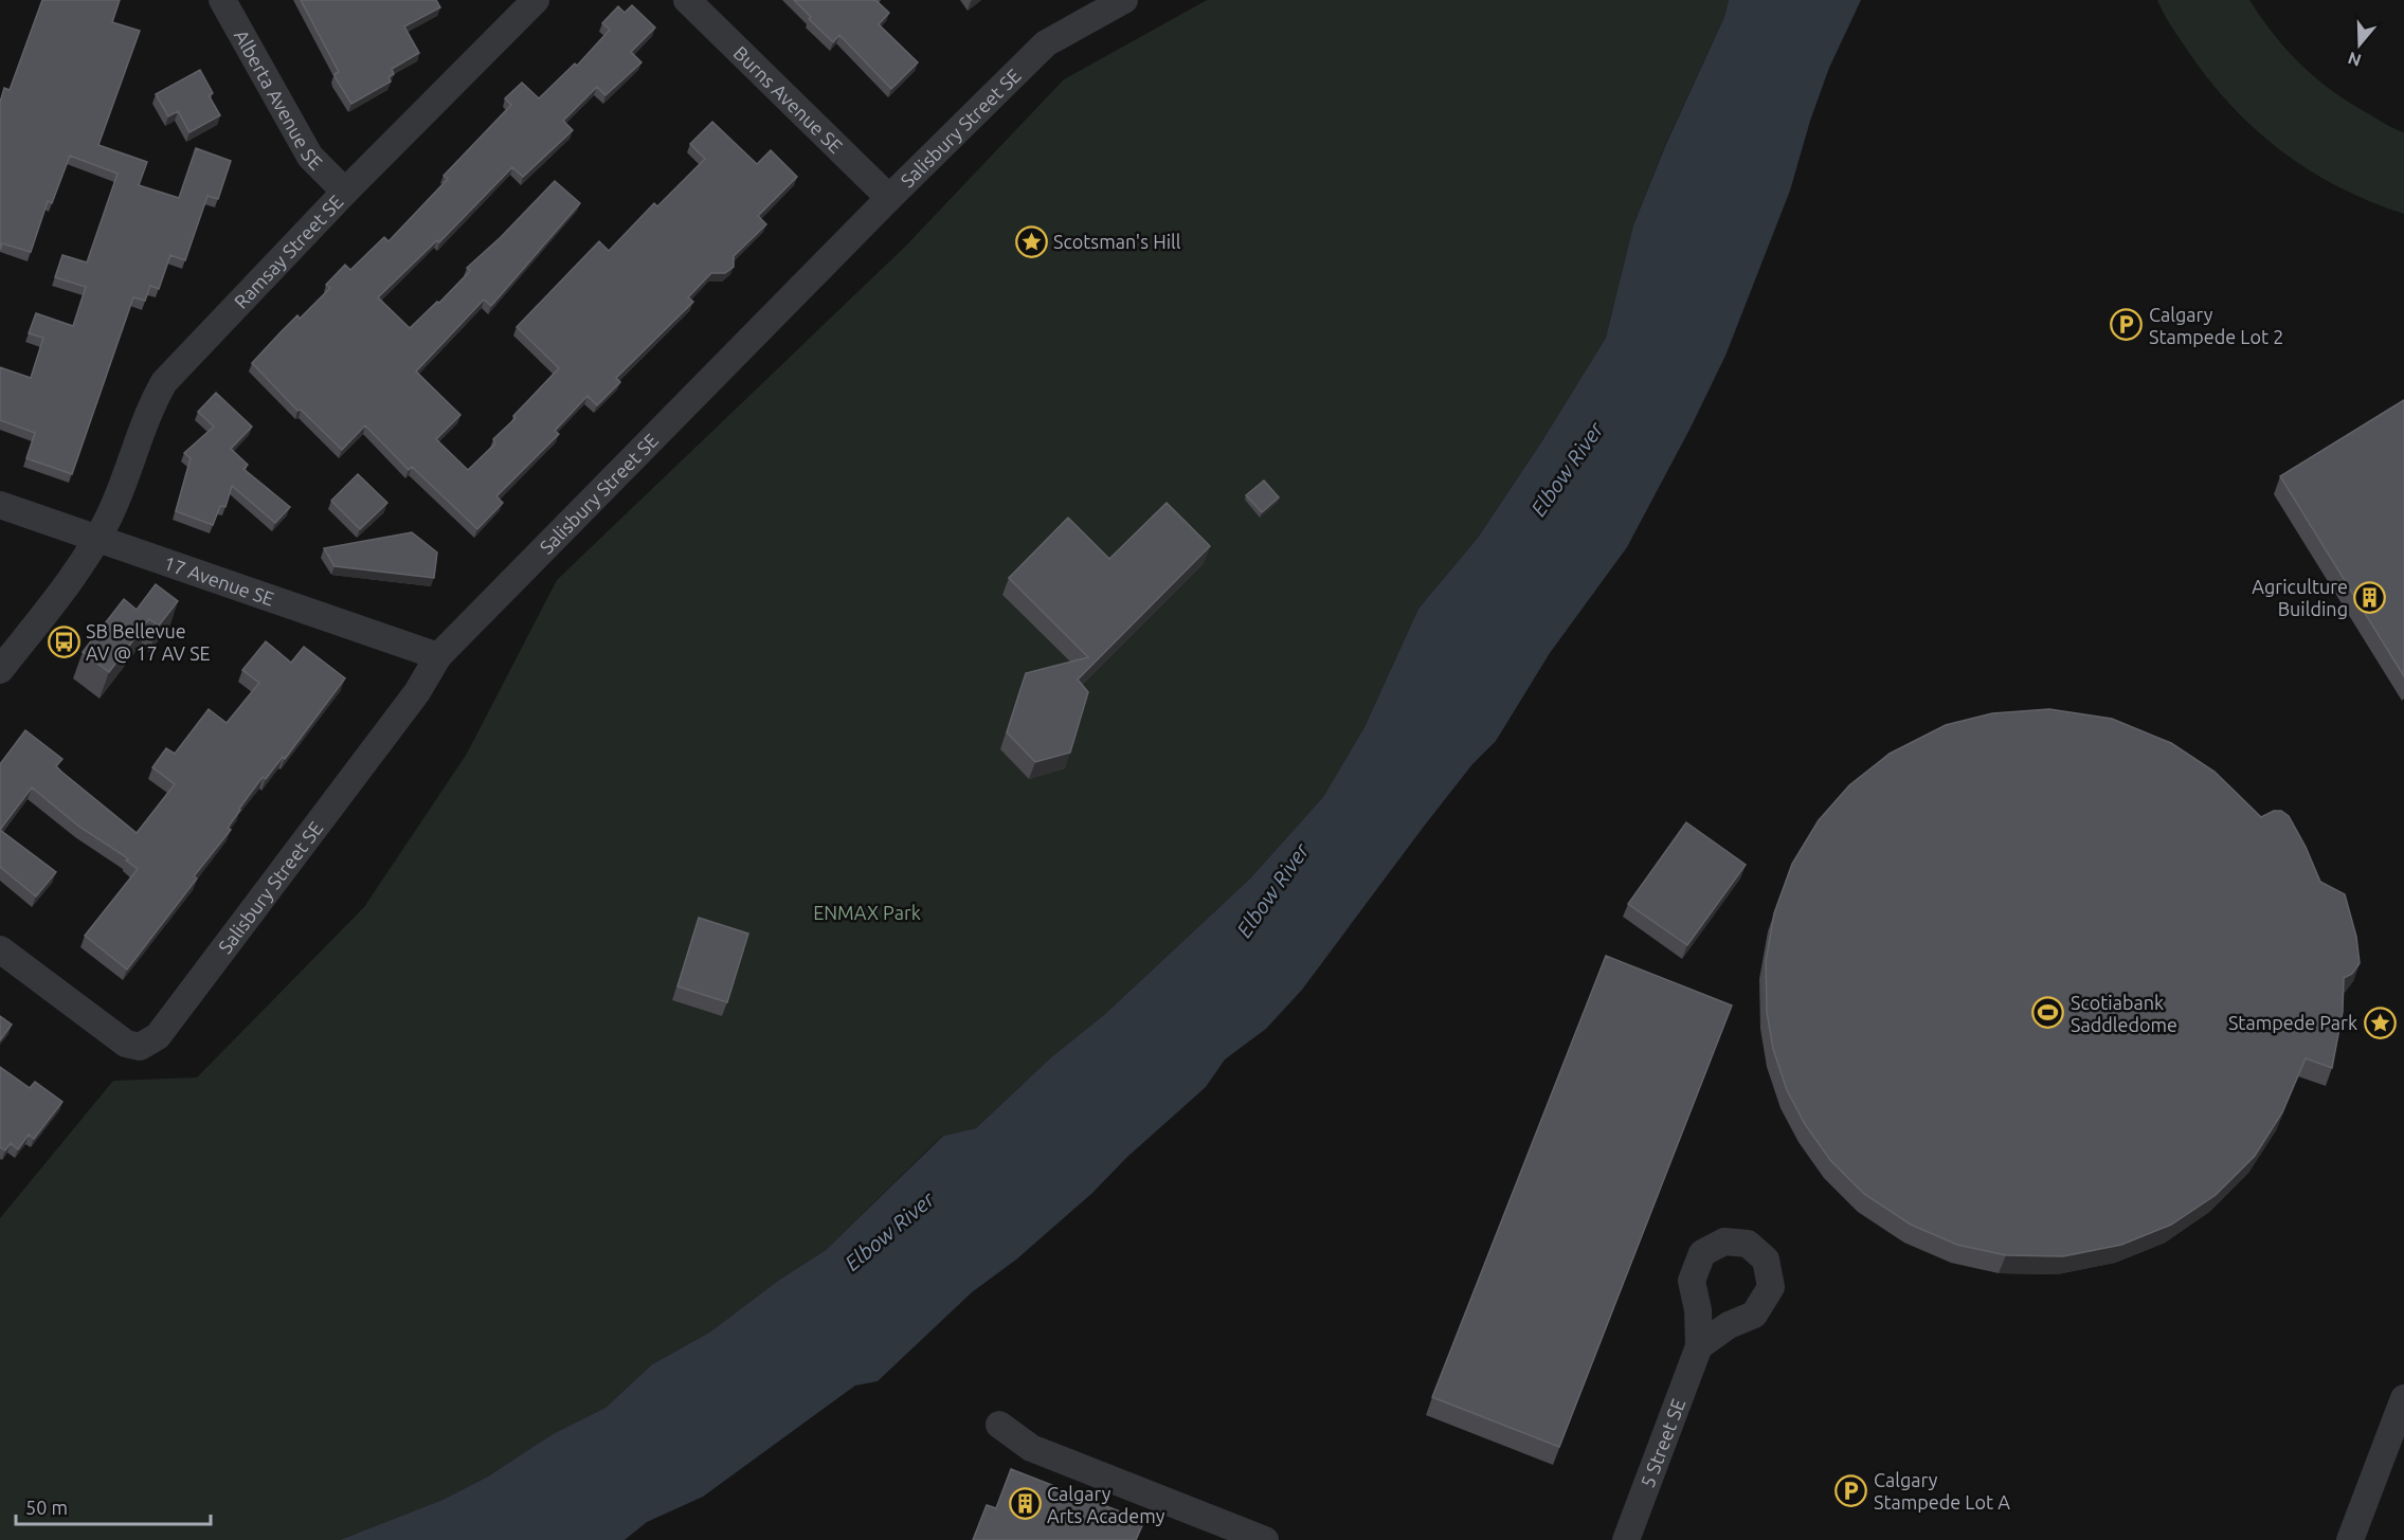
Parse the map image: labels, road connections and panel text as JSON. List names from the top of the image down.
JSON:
{
  "streets": {
    "street": [
      "Alberta Avenue SE",
      "Burns Avenue SE",
      "Salisbury Street SE",
      "Ramsay Street SE",
      "17 Avenue SE",
      "5 Street SE"
    ]
  },
  "crossings": [
    ["Alberta Avenue SE", "Ramsay Street SE"],
    ["Burns Avenue SE", "Salisbury Street SE"],
    ["Salisbury Street SE", "17 Avenue SE"],
    ["Ramsay Street SE", "17 Avenue SE"]
  ],
  "water": ["Elbow River"],
  "parks": ["ENMAX Park"],
  "places": {
    "place": ["Scotsman's Hill", "Stampede Park"],
    "parking": ["Calgary Stampede Lot 2", "Calgary Stampede Lot A"],
    "building": ["Agriculture Building", "Calgary Arts Academy"],
    "bus stop": ["SB Bellevue AV @ 17 AV SE"],
    "sports": ["Scotiabank Saddledome"]
  },
  "scale_bar": "50 m",
  "north": "bottom"
}
